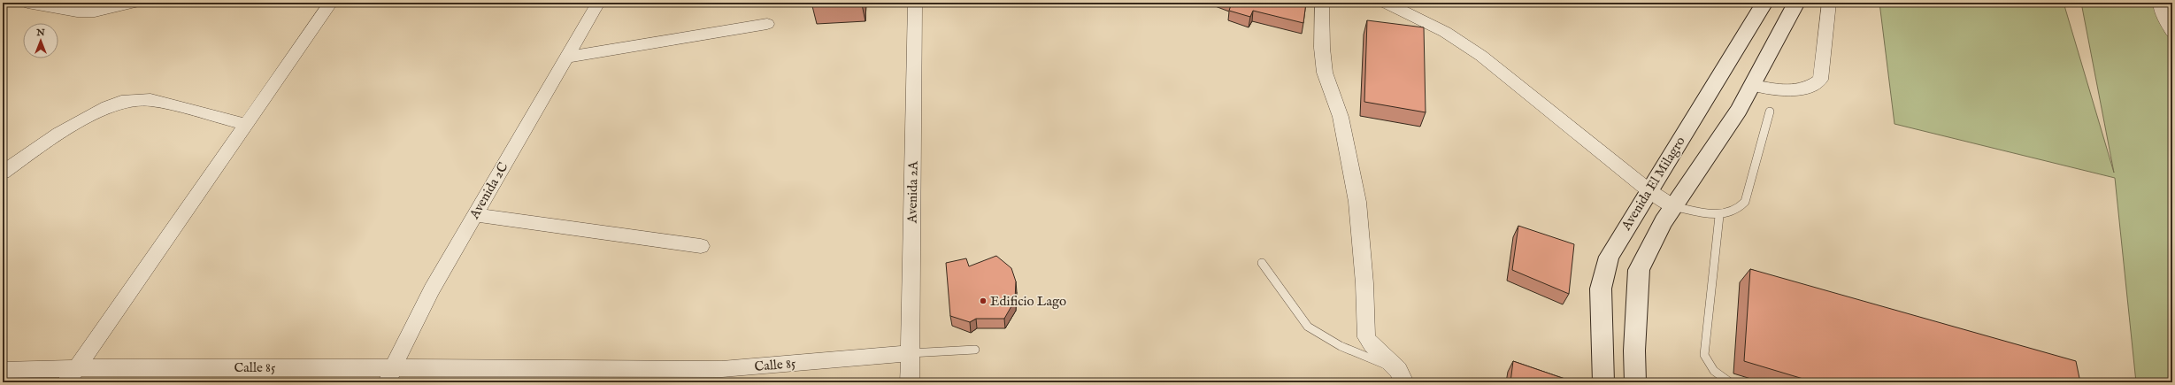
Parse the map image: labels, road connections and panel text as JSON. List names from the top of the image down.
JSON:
{
  "streets": {
    "main road": ["Avenida El Milagro"],
    "street": ["Avenida 2C", "Avenida 2A", "Calle 85"]
  },
  "crossings": [
    ["Avenida 2C", "Calle 85"],
    ["Avenida 2A", "Calle 85"]
  ],
  "places": ["Edificio Lago"],
  "north": "top"
}
